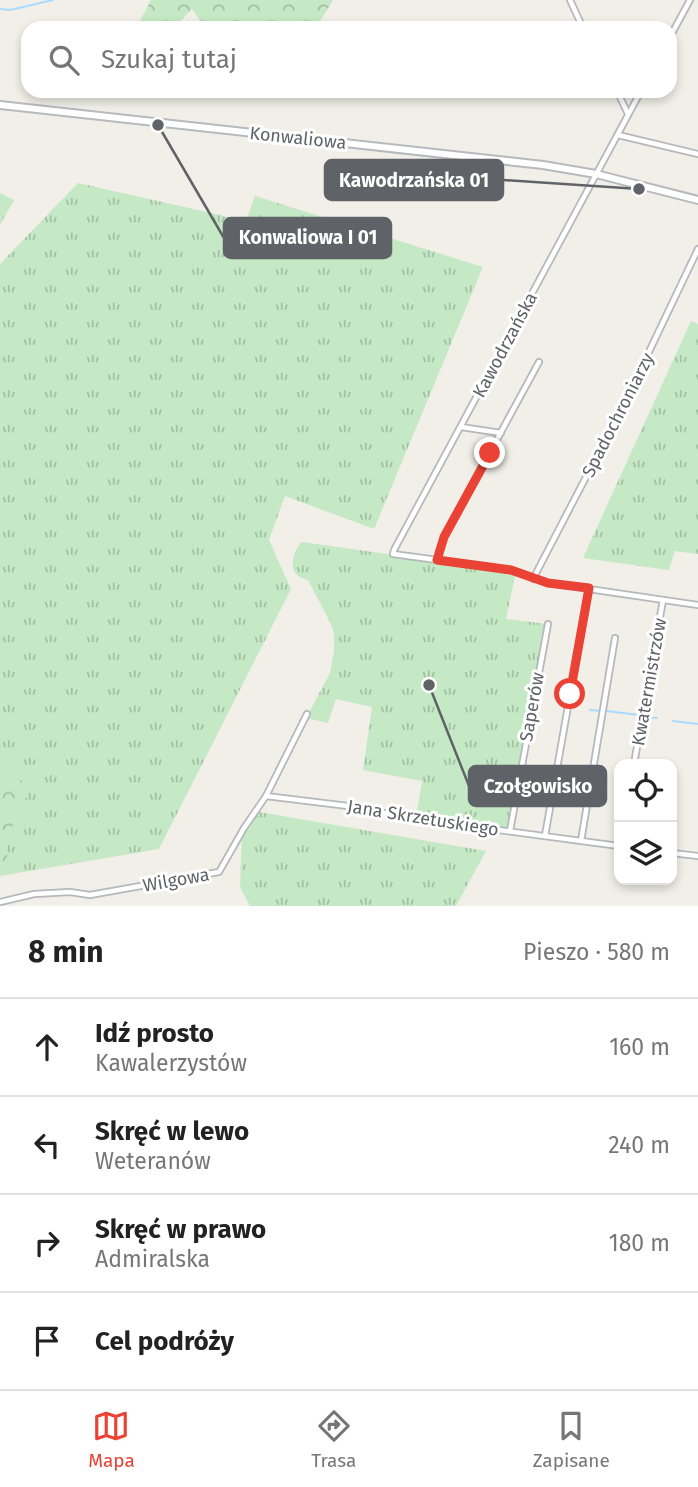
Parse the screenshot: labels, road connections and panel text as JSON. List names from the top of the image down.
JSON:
{
  "streets": {
    "street": [
      "Konwaliowa",
      "Kawodrzańska",
      "Spadochroniarzy",
      "Kwatermistrzów",
      "Saperów",
      "Jana Skrzetuskiego",
      "Wilgowa"
    ]
  },
  "crossings": [
    ["Konwaliowa", "Kawodrzańska"],
    ["Saperów", "Jana Skrzetuskiego"],
    ["Jana Skrzetuskiego", "Wilgowa"]
  ],
  "places": ["Konwaliowa I 01", "Kawodrzańska 01", "Czołgowisko"],
  "page": {
    "search": "Szukaj tutaj",
    "heading": ["8 min", "Pieszo · 580 m"],
    "list": [
      ["Idź prosto", "Kawalerzystów", "160 m"],
      ["Skręć w lewo", "Weteranów", "240 m"],
      ["Skręć w prawo", "Admiralska", "180 m"],
      "Cel podróży"
    ],
    "nav": ["Mapa", "Trasa", "Zapisane"]
  }
}
